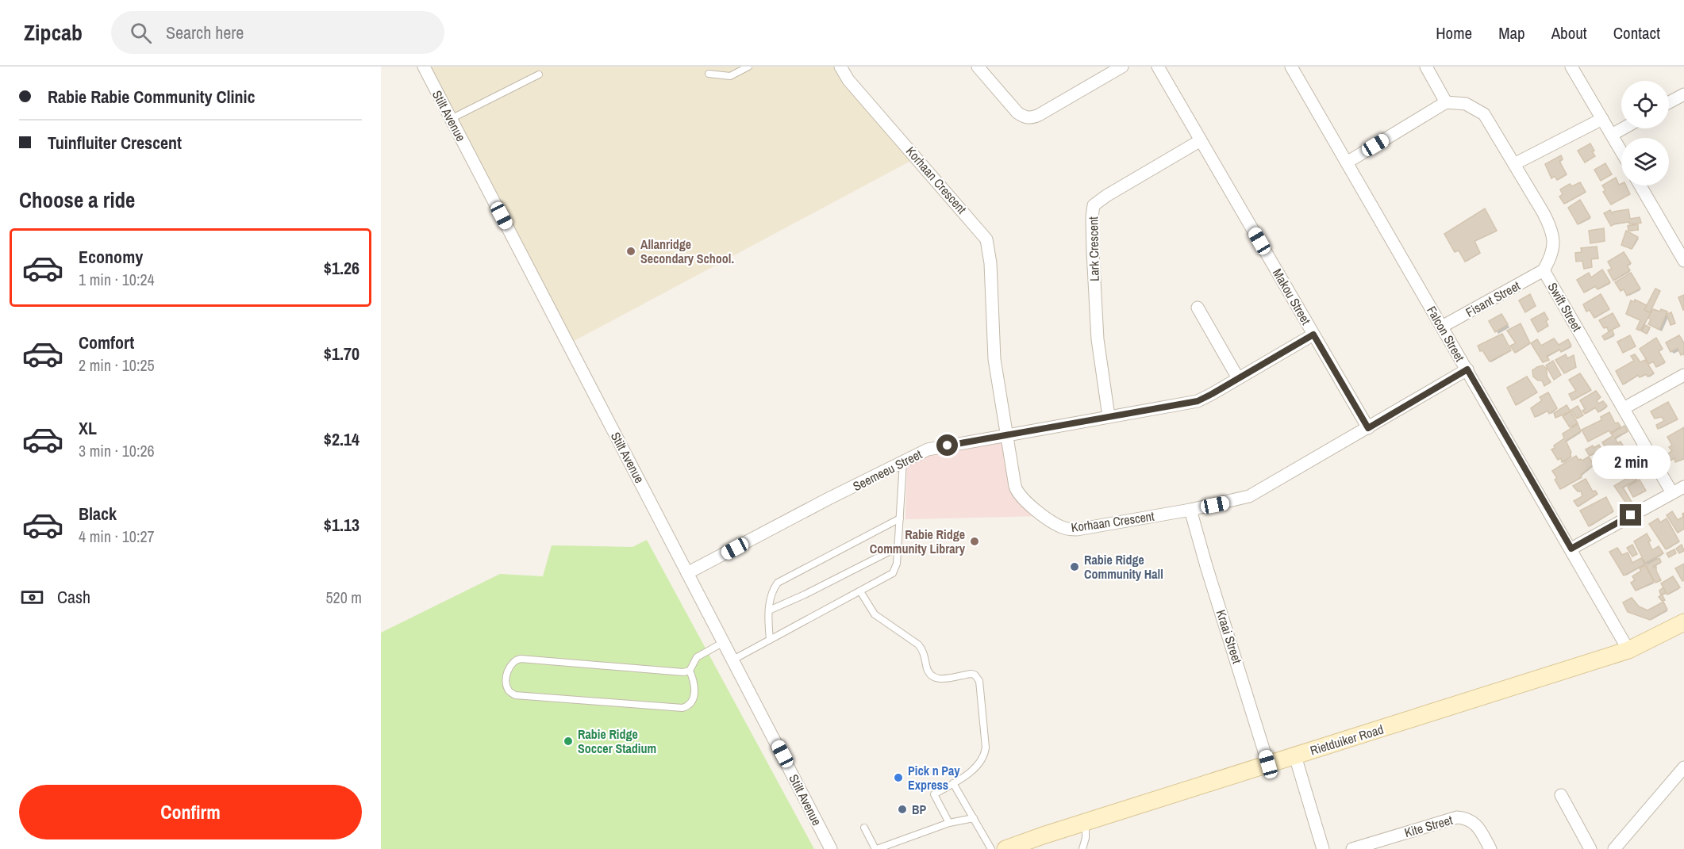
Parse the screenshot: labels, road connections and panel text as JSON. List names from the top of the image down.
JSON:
{
  "streets": {
    "street": [
      "Stilt Avenue",
      "Korhaan Crescent",
      "Lark Crescent",
      "Makou Street",
      "Fisant Street",
      "Swift Street",
      "Falcon Street",
      "Seemeeu Street",
      "Kraai Street",
      "Rietduiker Road",
      "Kite Street"
    ]
  },
  "crossings": [
    ["Stilt Avenue", "Seemeeu Street"],
    ["Korhaan Crescent", "Makou Street"],
    ["Korhaan Crescent", "Falcon Street"],
    ["Korhaan Crescent", "Seemeeu Street"],
    ["Korhaan Crescent", "Kraai Street"],
    ["Lark Crescent", "Makou Street"],
    ["Lark Crescent", "Seemeeu Street"],
    ["Makou Street", "Seemeeu Street"],
    ["Fisant Street", "Swift Street"],
    ["Fisant Street", "Falcon Street"],
    ["Falcon Street", "Rietduiker Road"],
    ["Kraai Street", "Rietduiker Road"]
  ],
  "places": [
    "Allanridge Secondary School.",
    "Rabie Ridge Community Library",
    "Rabie Ridge Community Hall",
    "Rabie Ridge Soccer Stadium",
    "Pick n Pay Express",
    "BP"
  ],
  "page": {
    "header": "Zipcab",
    "search": "Search here",
    "nav": [
      "Home",
      "Map",
      "About",
      "Contact"
    ],
    "banner": ["Rabie Rabie Community Clinic", "Tuinfluiter Crescent"],
    "heading": "Choose a ride",
    "list": [
      {
        "name": "Economy",
        "note": "1 min · 10:24",
        "value": "$1.26"
      },
      {
        "name": "Comfort",
        "note": "2 min · 10:25",
        "value": "$1.70"
      },
      {
        "name": "XL",
        "note": "3 min · 10:26",
        "value": "$2.14"
      },
      {
        "name": "Black",
        "note": "4 min · 10:27",
        "value": "$1.13"
      }
    ],
    "bubble": "2 min",
    "pay": ["Cash", "520 m"],
    "buttons": "Confirm"
  }
}
